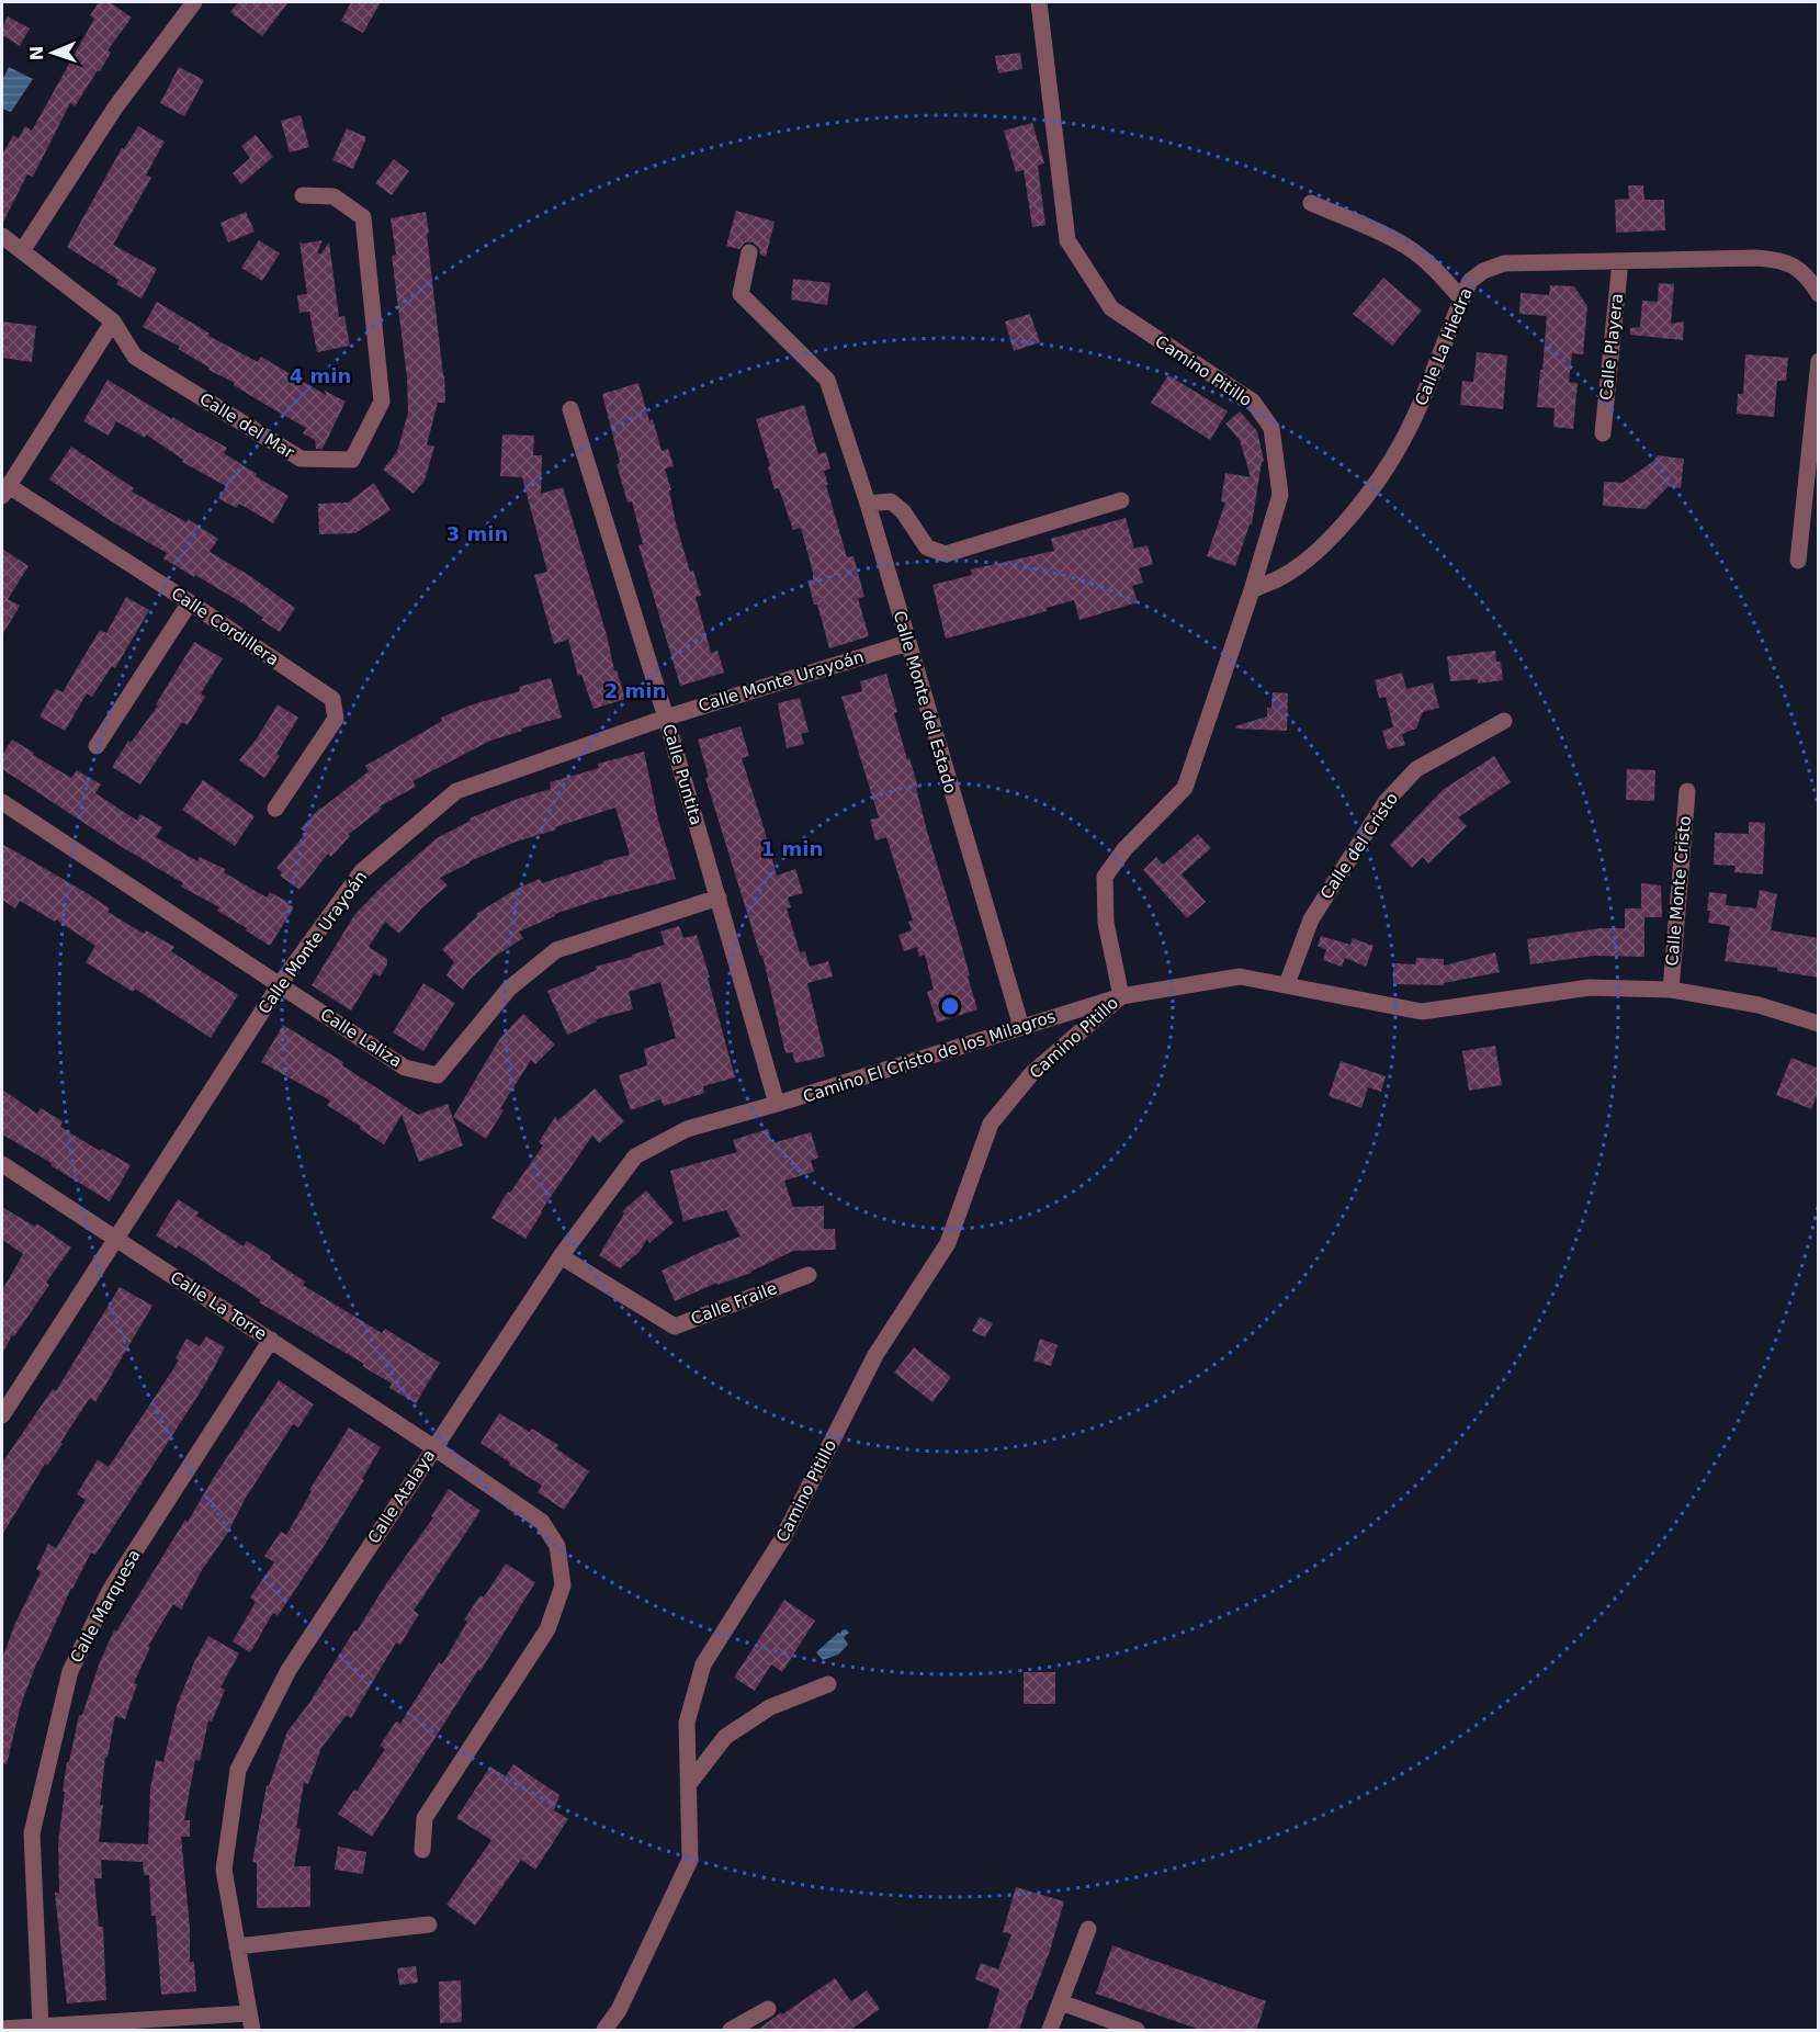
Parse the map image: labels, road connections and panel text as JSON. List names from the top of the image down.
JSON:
{
  "streets": {
    "street": [
      "Calle La Hiedra",
      "Calle Playera",
      "Camino Pitillo",
      "Calle del Mar",
      "Calle Cordillera",
      "Calle Monte Urayoán",
      "Calle Monte del Estado",
      "Calle Puntita",
      "Calle del Cristo",
      "Calle Monte Cristo",
      "Calle Laliza",
      "Camino El Cristo de los Milagros",
      "Calle Fraile",
      "Calle La Torre",
      "Calle Atalaya",
      "Calle Marquesa"
    ]
  },
  "crossings": [
    ["Calle La Hiedra", "Calle Playera"],
    ["Calle La Hiedra", "Camino Pitillo"],
    ["Camino Pitillo", "Camino El Cristo de los Milagros"],
    ["Calle Monte Urayoán", "Calle Monte del Estado"],
    ["Calle Monte Urayoán", "Calle Puntita"],
    ["Calle Monte Urayoán", "Calle Laliza"],
    ["Calle Monte Urayoán", "Calle La Torre"],
    ["Calle Monte del Estado", "Camino El Cristo de los Milagros"],
    ["Calle Puntita", "Calle Laliza"],
    ["Calle Puntita", "Camino El Cristo de los Milagros"],
    ["Calle Puntita", "Calle Atalaya"],
    ["Calle del Cristo", "Camino El Cristo de los Milagros"],
    ["Calle Monte Cristo", "Camino El Cristo de los Milagros"],
    ["Camino El Cristo de los Milagros", "Calle Atalaya"],
    ["Calle Fraile", "Calle Atalaya"],
    ["Calle La Torre", "Calle Atalaya"],
    ["Calle La Torre", "Calle Marquesa"]
  ],
  "north": "left",
  "rings": [
    "4 min",
    "3 min",
    "2 min",
    "1 min"
  ]
}
